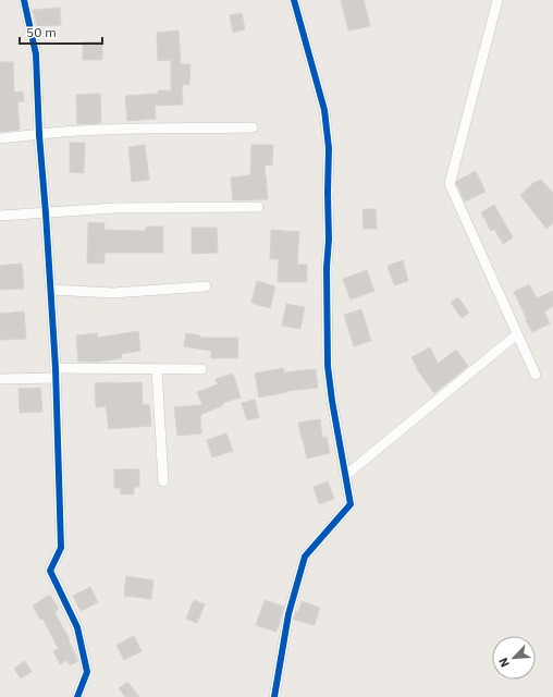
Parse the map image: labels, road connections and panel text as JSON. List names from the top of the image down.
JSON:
{
  "scale_bar": "50 m",
  "north": "bottom left"
}
